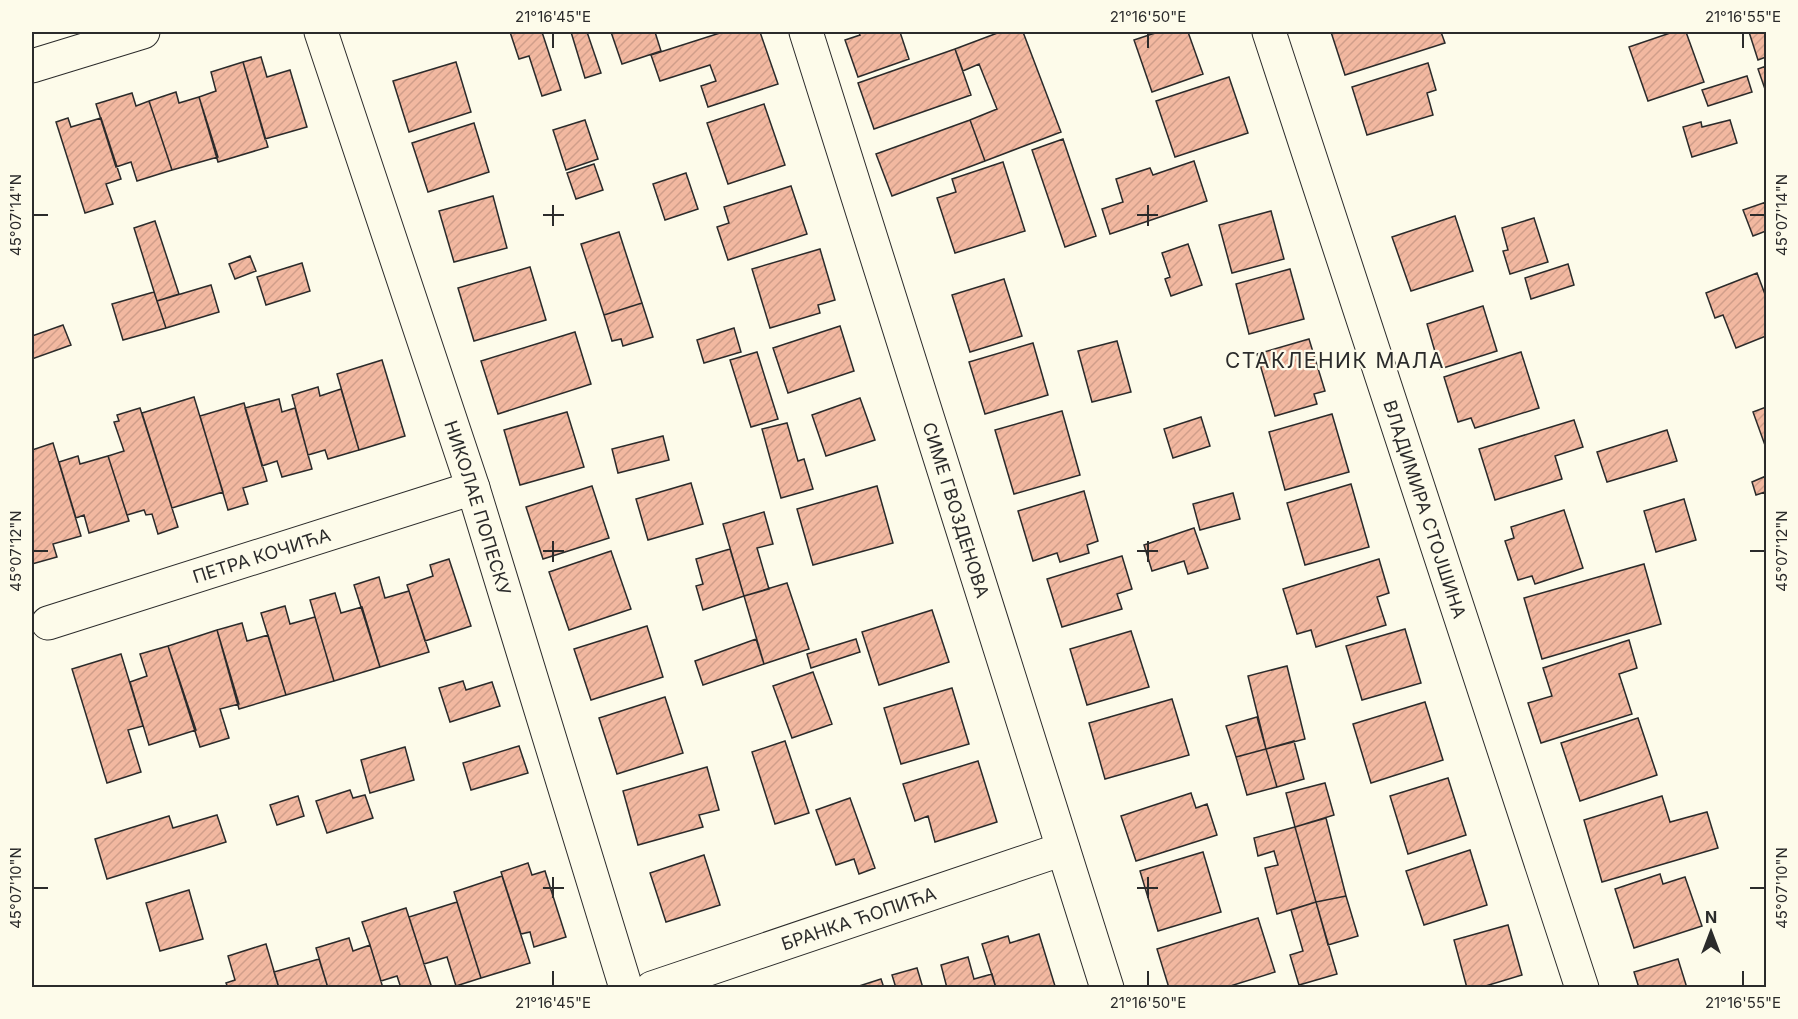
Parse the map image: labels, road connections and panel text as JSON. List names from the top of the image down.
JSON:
{
  "streets": {
    "street": [
      "НИКОЛАЕ ПОПЕСКУ",
      "СИМЕ ГВОЗДЕНОВА",
      "ВЛАДИМИРА СТОЈШИНА",
      "ПЕТРА КОЧИЋА",
      "БРАНКА ЋОПИЋА"
    ]
  },
  "crossings": [
    ["НИКОЛАЕ ПОПЕСКУ", "ПЕТРА КОЧИЋА"],
    ["СИМЕ ГВОЗДЕНОВА", "БРАНКА ЋОПИЋА"]
  ],
  "districts": ["СТАКЛЕНИК МАЛА"],
  "north": "top",
  "coordinates": [
    "21°16'45\"E",
    "21°16'50\"E",
    "21°16'55\"E",
    "45°07'14\"N",
    "45°07'12\"N",
    "45°07'10\"N"
  ]
}
